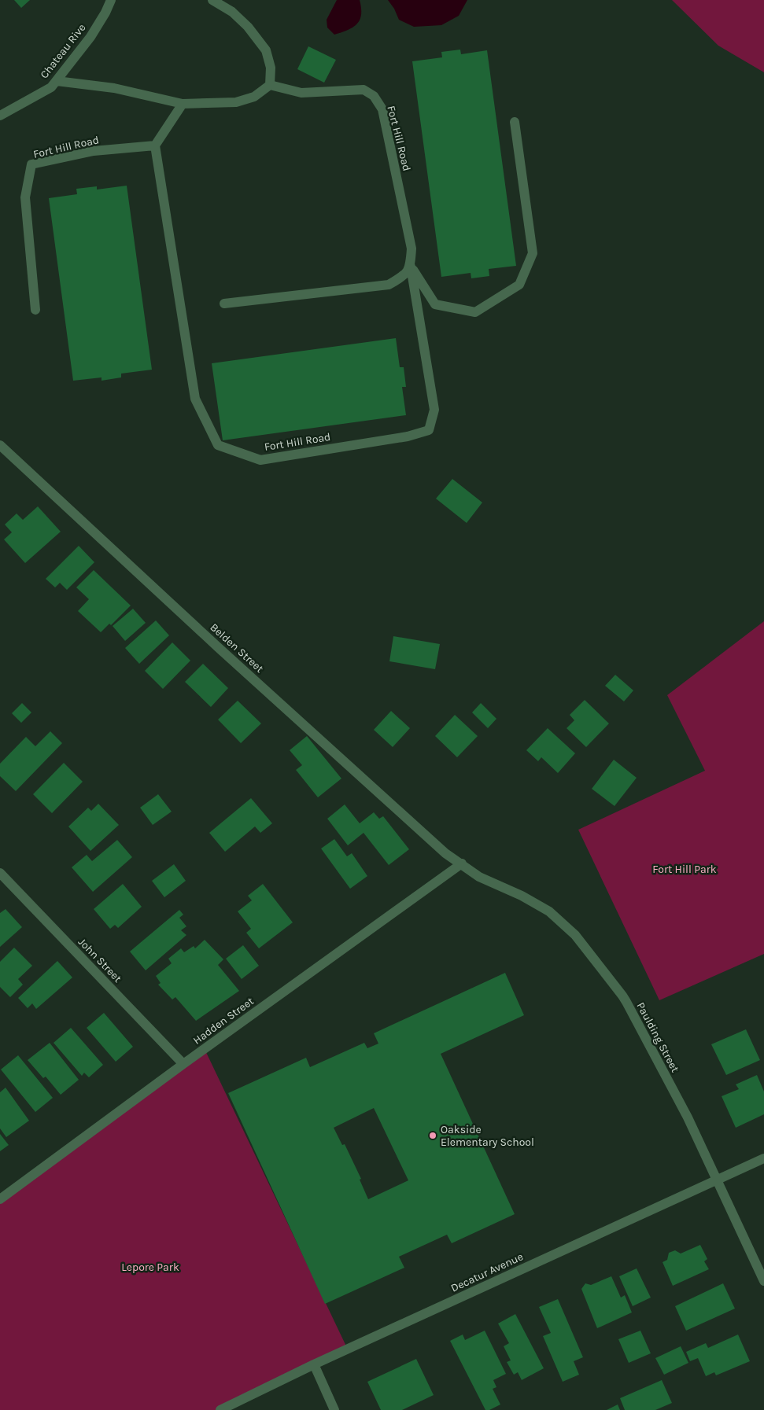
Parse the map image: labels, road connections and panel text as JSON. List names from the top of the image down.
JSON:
{
  "streets": {
    "street": [
      "Chateau Rive",
      "Fort Hill Road",
      "Belden Street",
      "John Street",
      "Hadden Street",
      "Paulding Street",
      "Decatur Avenue"
    ]
  },
  "crossings": [
    ["Belden Street", "Hadden Street"],
    ["Belden Street", "Paulding Street"],
    ["John Street", "Hadden Street"],
    ["Hadden Street", "Paulding Street"],
    ["Paulding Street", "Decatur Avenue"]
  ],
  "parks": ["Fort Hill Park", "Lepore Park"],
  "places": ["Oakside Elementary School"]
}
